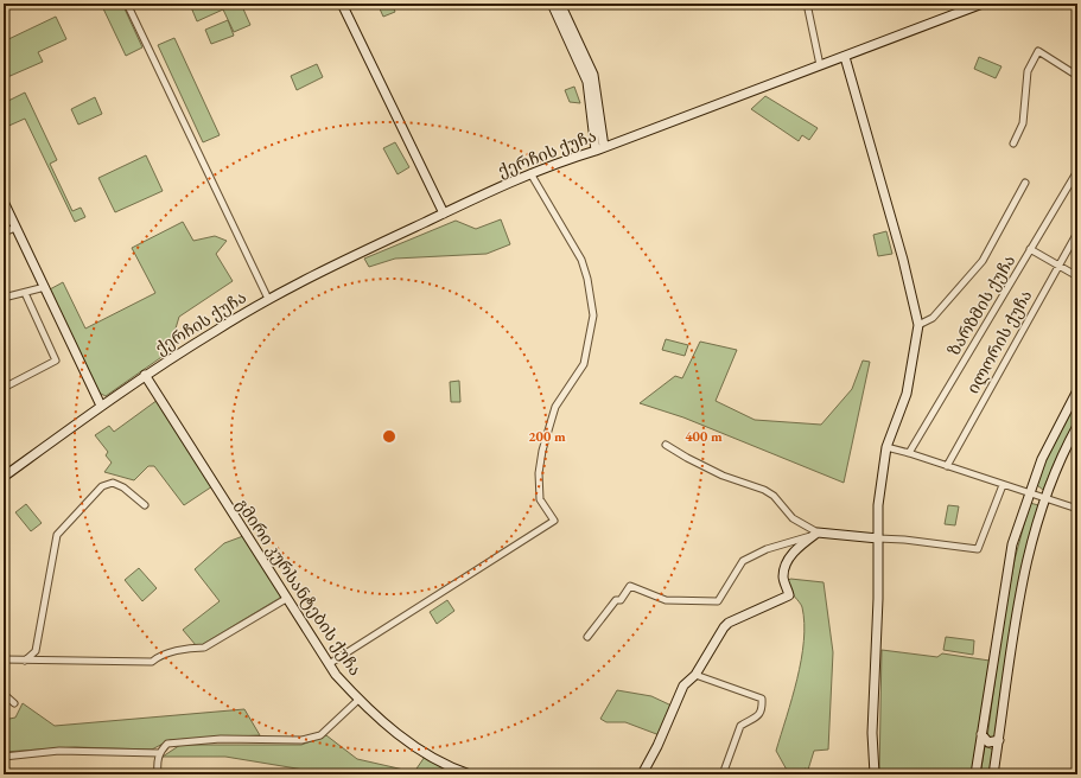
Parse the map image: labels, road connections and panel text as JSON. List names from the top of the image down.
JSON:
{
  "streets": {
    "street": [
      "ქერჩის ქუჩა",
      "ზარზმის ქუჩა",
      "ილორის ქუჩა",
      "გმირი კურსანტების ქუჩა"
    ]
  },
  "crossings": [
    ["ქერჩის ქუჩა", "გმირი კურსანტების ქუჩა"]
  ],
  "rings": ["200 m", "400 m"]
}
